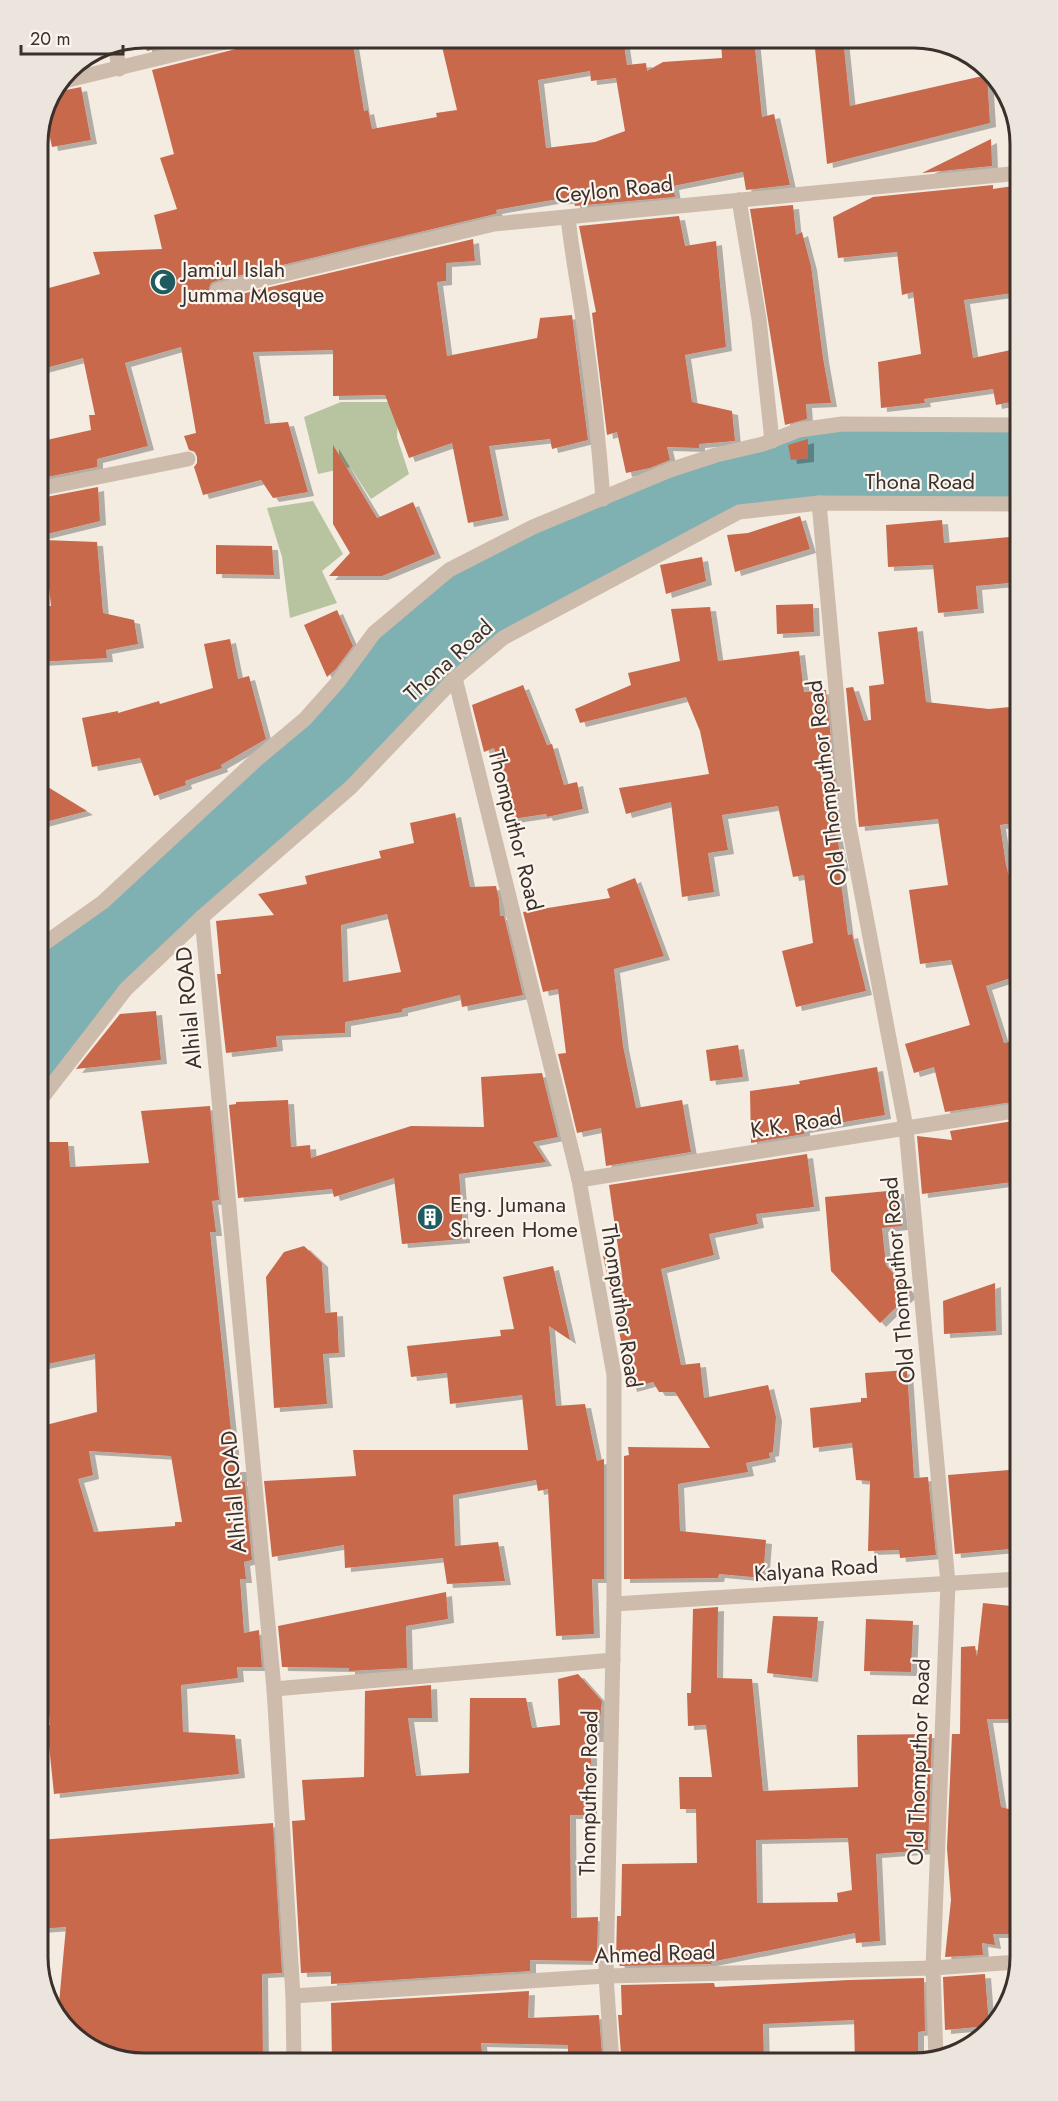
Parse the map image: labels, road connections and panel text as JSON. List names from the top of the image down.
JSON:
{
  "streets": {
    "street": [
      "Ceylon Road",
      "Thona Road",
      "Old Thomputhor Road",
      "Thomputhor Road",
      "Alhilal ROAD",
      "K.K. Road",
      "Kalyana Road",
      "Ahmed Road"
    ]
  },
  "crossings": [
    ["Thona Road", "Old Thomputhor Road"],
    ["Thona Road", "Thomputhor Road"],
    ["Thona Road", "Alhilal ROAD"],
    ["Old Thomputhor Road", "K.K. Road"],
    ["Old Thomputhor Road", "Kalyana Road"],
    ["Old Thomputhor Road", "Ahmed Road"],
    ["Thomputhor Road", "K.K. Road"],
    ["Thomputhor Road", "Kalyana Road"],
    ["Thomputhor Road", "Ahmed Road"],
    ["Alhilal ROAD", "Ahmed Road"]
  ],
  "places": {
    "mosque": ["Jamiul Islah Jumma Mosque"],
    "building": ["Eng. Jumana Shreen Home"]
  },
  "scale_bar": "20 m"
}
